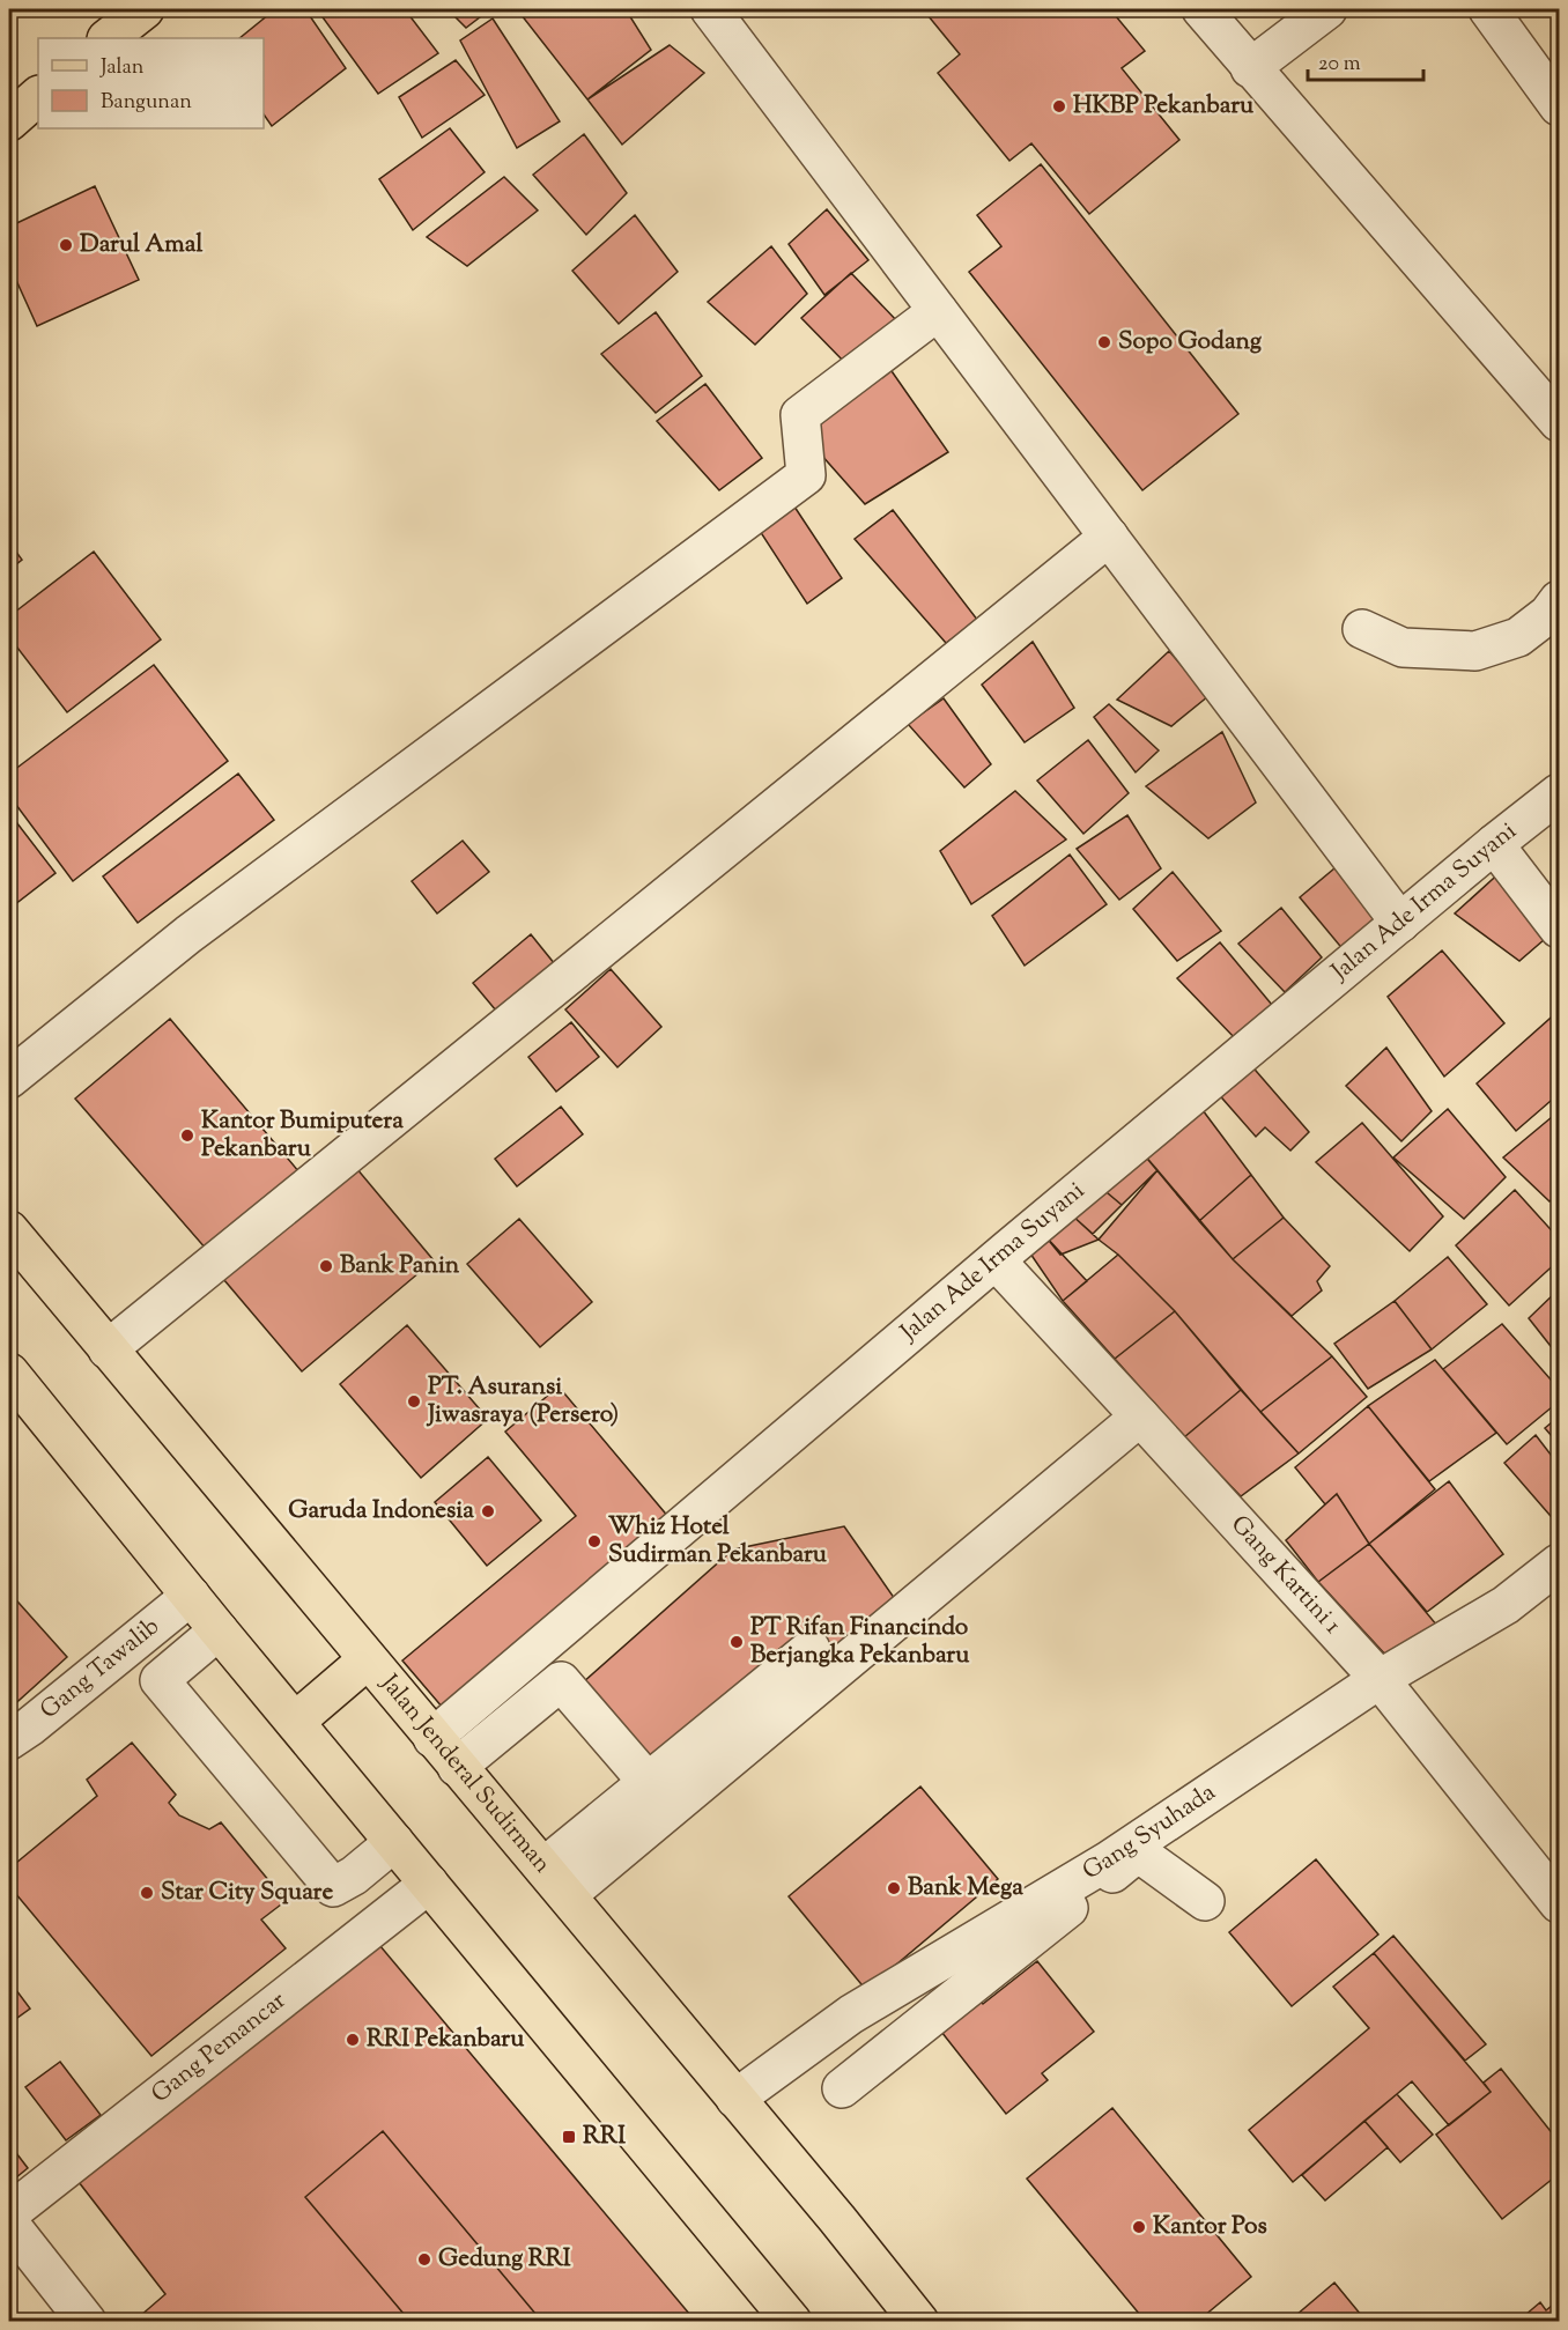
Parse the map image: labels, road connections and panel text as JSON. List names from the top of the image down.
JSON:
{
  "streets": {
    "main road": ["Jalan Jenderal Sudirman"],
    "street": [
      "Jalan Ade Irma Suyani",
      "Gang Kartini 1",
      "Gang Tawalib",
      "Gang Syuhada",
      "Gang Pemancar"
    ]
  },
  "crossings": [
    ["Jalan Ade Irma Suyani", "Gang Kartini 1"],
    ["Jalan Ade Irma Suyani", "Jalan Jenderal Sudirman"],
    ["Gang Kartini 1", "Gang Syuhada"],
    ["Jalan Jenderal Sudirman", "Gang Syuhada"]
  ],
  "places": {
    "other": [
      "HKBP Pekanbaru",
      "Darul Amal",
      "Sopo Godang",
      "Kantor Bumiputera Pekanbaru",
      "Bank Panin",
      "PT. Asuransi Jiwasraya (Persero)",
      "Garuda Indonesia",
      "Whiz Hotel Sudirman Pekanbaru",
      "PT Rifan Financindo Berjangka Pekanbaru",
      "Bank Mega",
      "Star City Square",
      "RRI Pekanbaru",
      "Kantor Pos",
      "Gedung RRI"
    ],
    "transit": ["RRI"]
  },
  "legend": ["Jalan", "Bangunan"],
  "scale_bar": "20 m"
}
